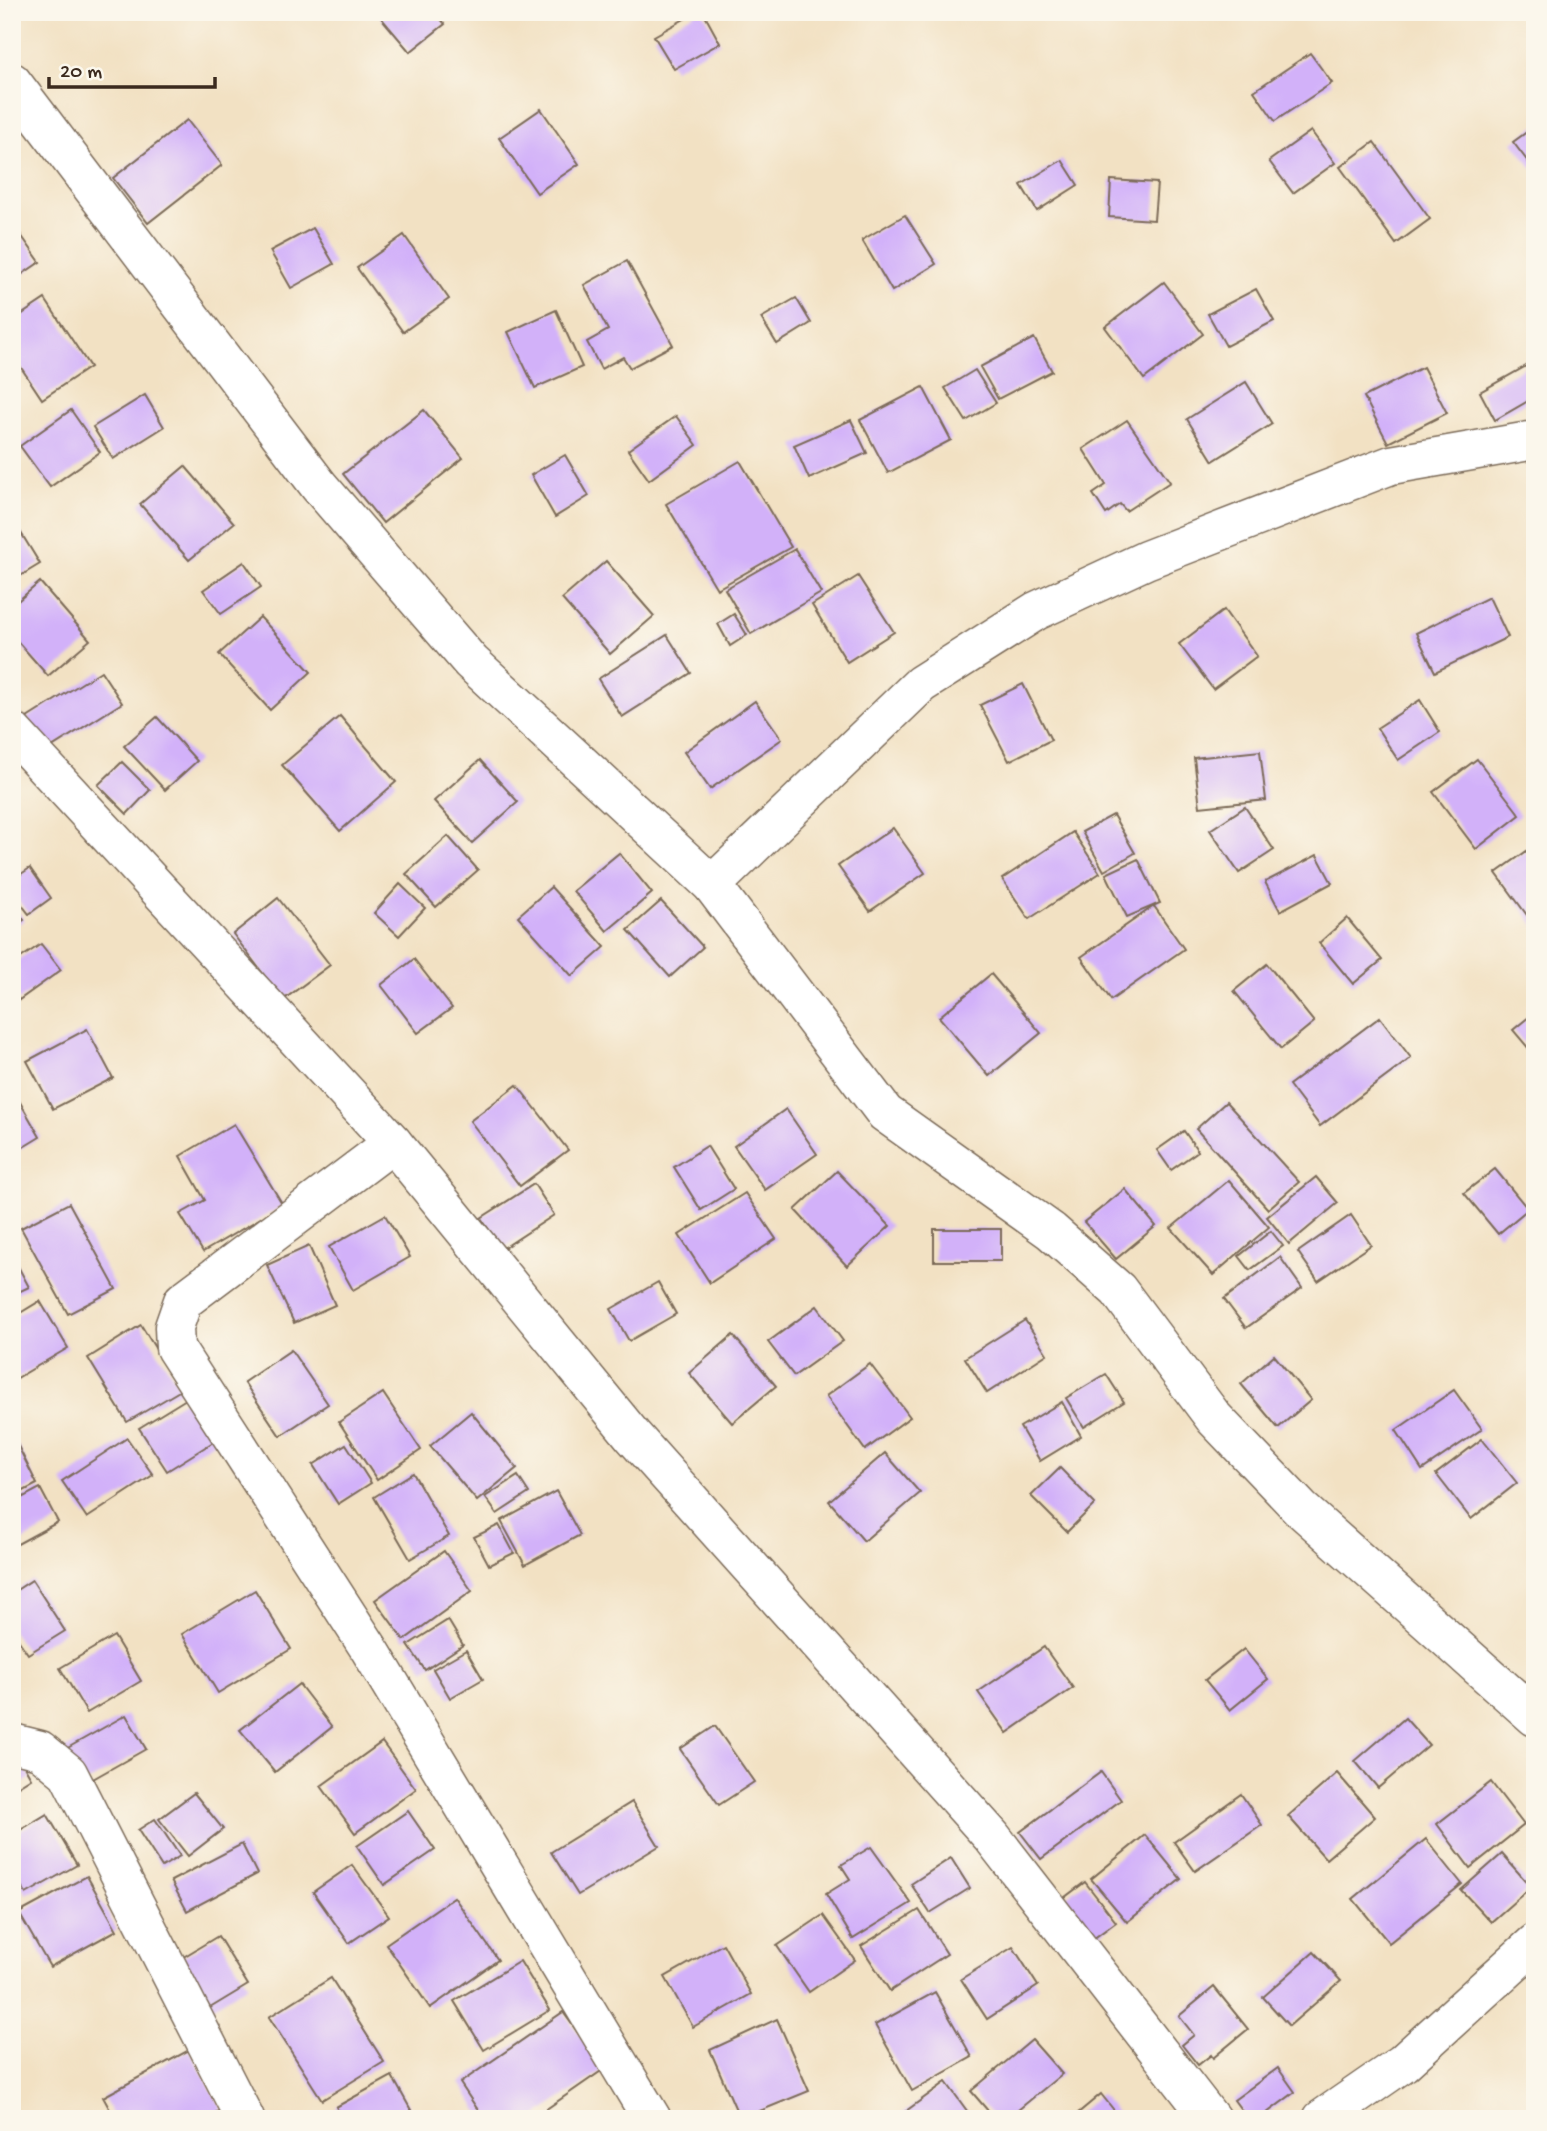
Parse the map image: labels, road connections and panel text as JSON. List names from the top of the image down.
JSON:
{
  "scale_bar": "20 m"
}
